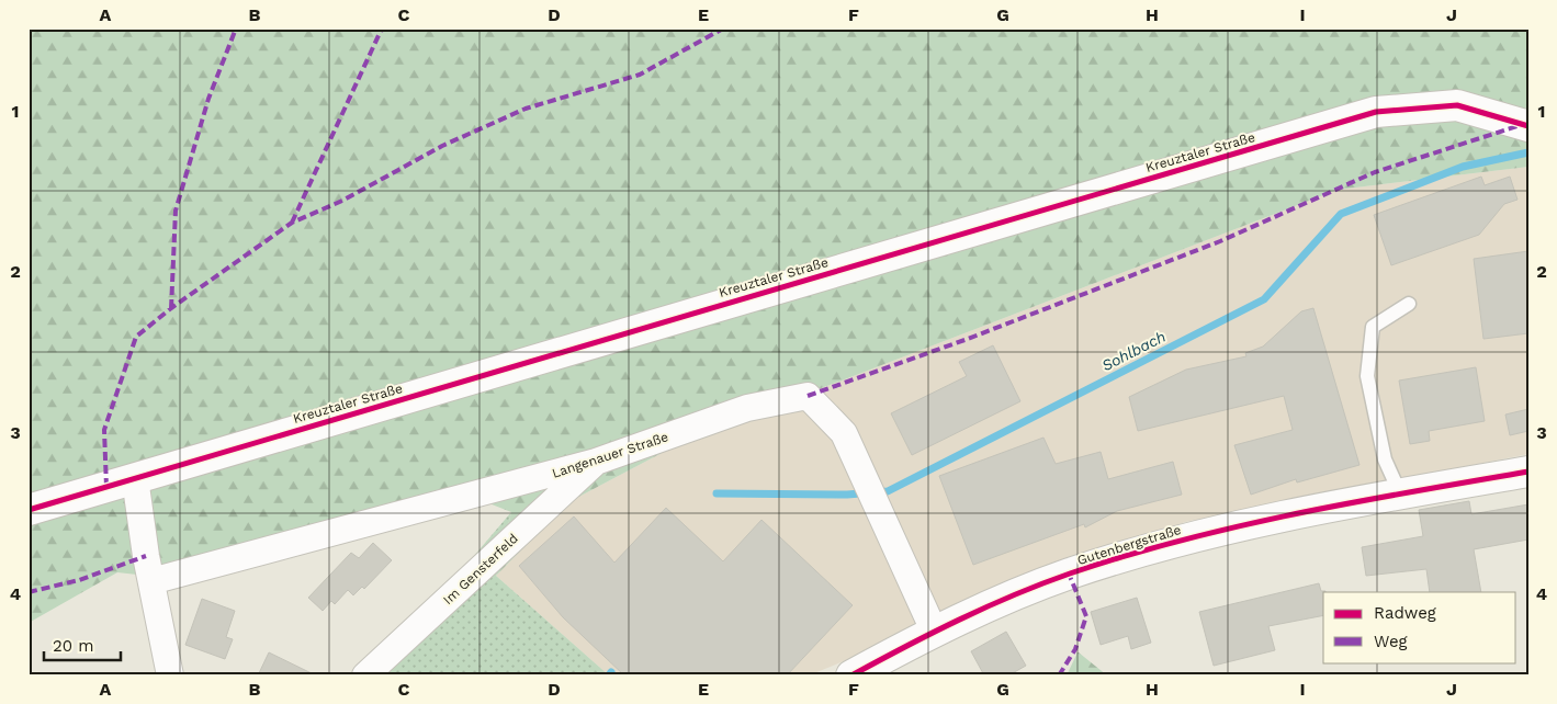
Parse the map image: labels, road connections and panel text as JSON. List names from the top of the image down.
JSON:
{
  "streets": {
    "street": [
      "Kreuztaler Straße",
      "Langenauer Straße",
      "Gutenbergstraße",
      "Im Gensterfeld"
    ]
  },
  "crossings": [
    ["Langenauer Straße", "Gutenbergstraße"],
    ["Langenauer Straße", "Im Gensterfeld"]
  ],
  "water": ["Sohlbach"],
  "legend": ["Radweg", "Weg"],
  "scale_bar": "20 m",
  "grid": {
    "columns": [
      "A",
      "B",
      "C",
      "D",
      "E",
      "F",
      "G",
      "H",
      "I",
      "J"
    ],
    "rows": [
      "1",
      "2",
      "3",
      "4"
    ]
  }
}
